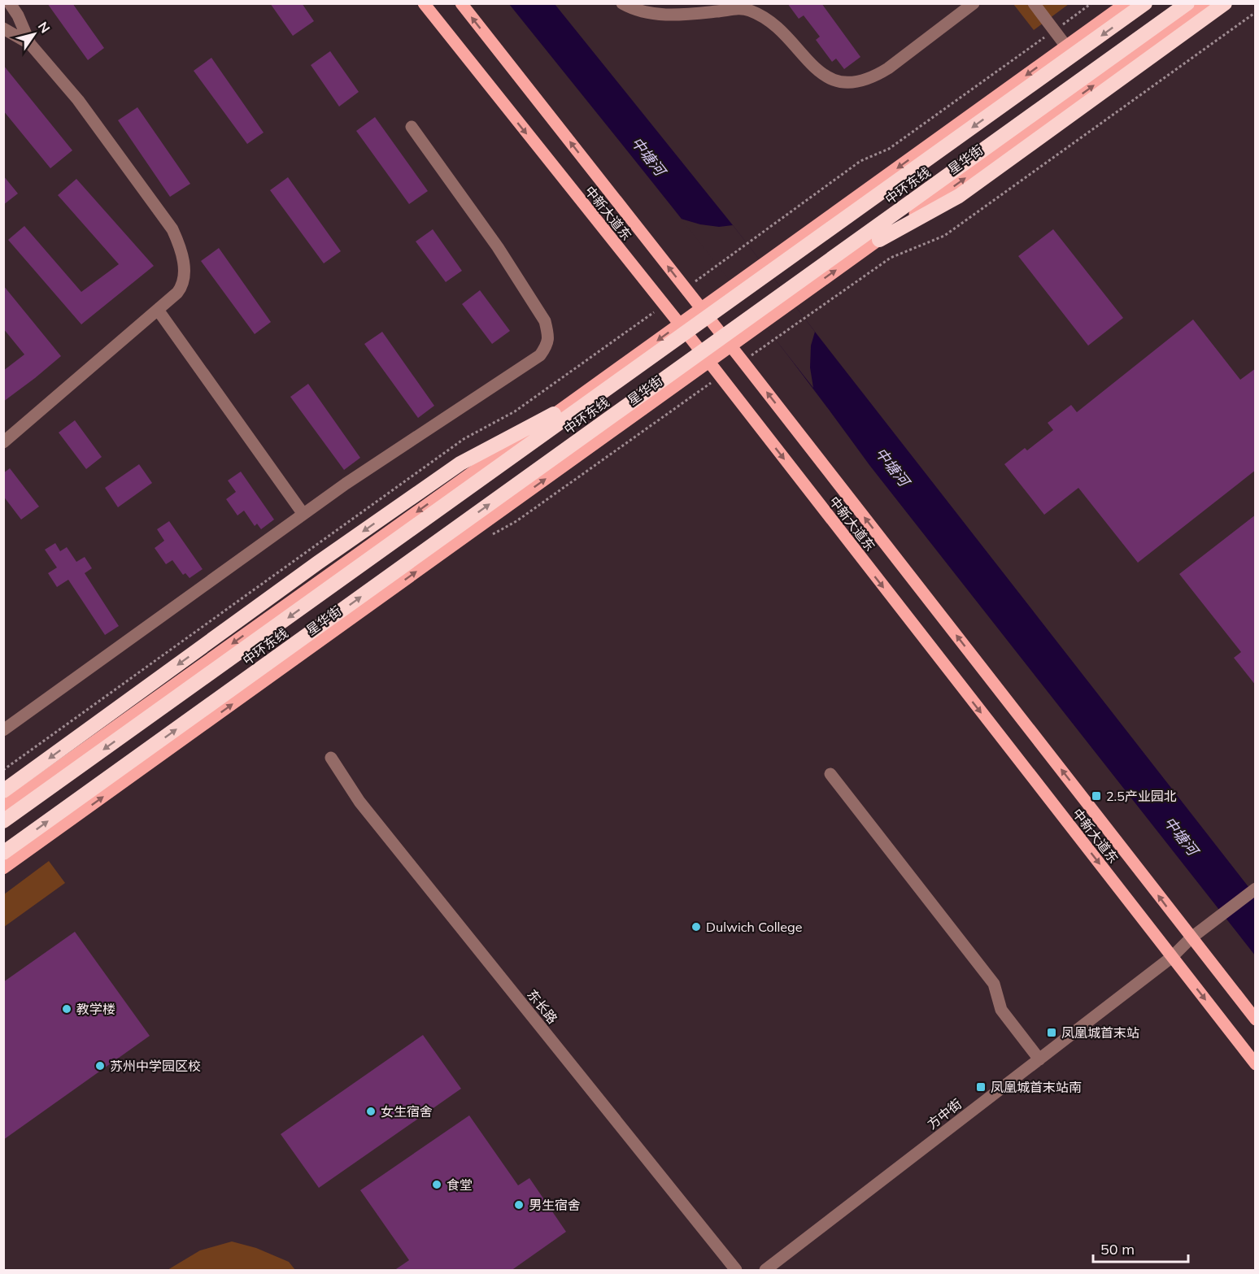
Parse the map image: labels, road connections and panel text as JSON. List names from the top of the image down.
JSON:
{
  "streets": {
    "highway": ["中环东线"],
    "main road": ["星华街", "中新大道东"],
    "street": ["东长路", "方中街"]
  },
  "crossings": [
    ["星华街", "中新大道东"],
    ["中新大道东", "方中街"]
  ],
  "water": ["中塘河"],
  "places": {
    "transit": ["2.5产业园北", "凤凰城首末站", "凤凰城首末站南"],
    "other": [
      "Dulwich College",
      "教学楼",
      "苏州中学园区校",
      "女生宿舍",
      "食堂",
      "男生宿舍"
    ]
  },
  "scale_bar": "50 m",
  "north": "top right"
}
